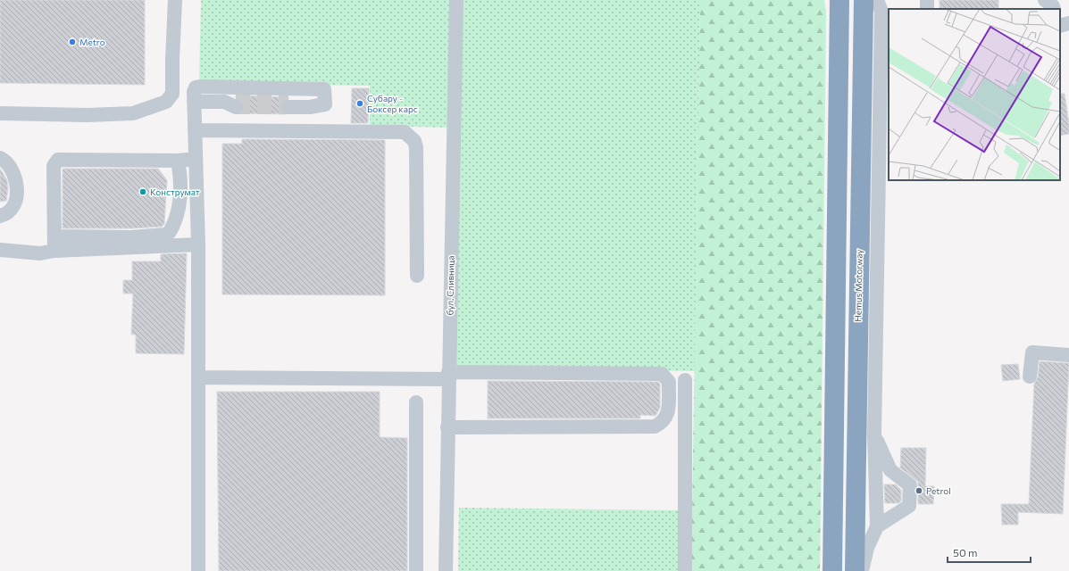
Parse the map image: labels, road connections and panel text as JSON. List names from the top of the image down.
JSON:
{
  "streets": {
    "highway": ["Hemus Motorway"],
    "street": ["бул. Сливница"]
  },
  "places": [
    "Metro",
    "Субару - Боксер карс",
    "Конструмат",
    "Petrol"
  ],
  "scale_bar": "50 m"
}
